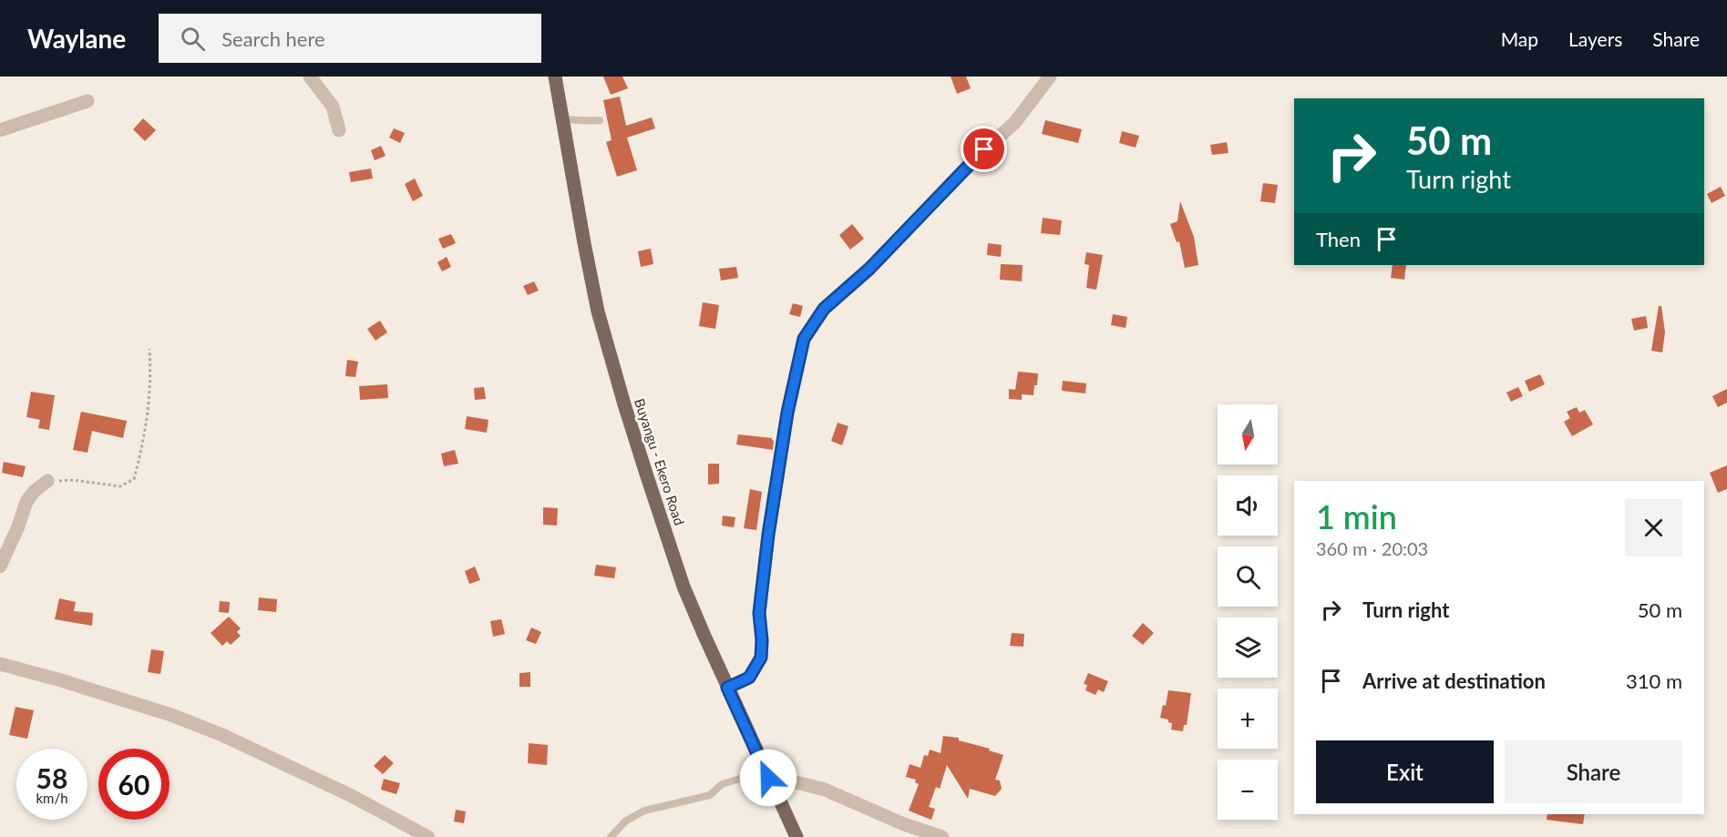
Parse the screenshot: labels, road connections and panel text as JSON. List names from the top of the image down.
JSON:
{
  "streets": {
    "main road": ["Buyangu - Ekero Road"]
  },
  "north": "bottom",
  "page": {
    "header": "Waylane",
    "search": "Search here",
    "nav": ["Map", "Layers", "Share"],
    "turn": ["50 m", "Turn right"],
    "then": "Then",
    "map_buttons": ["+", "−"],
    "heading": ["1 min", "360 m · 20:03"],
    "list": [
      {
        "name": "Turn right",
        "value": "50 m"
      },
      {
        "name": "Arrive at destination",
        "value": "310 m"
      }
    ],
    "buttons": ["Exit", "Share"],
    "speed": "58 km/h",
    "limit": "60"
  }
}
